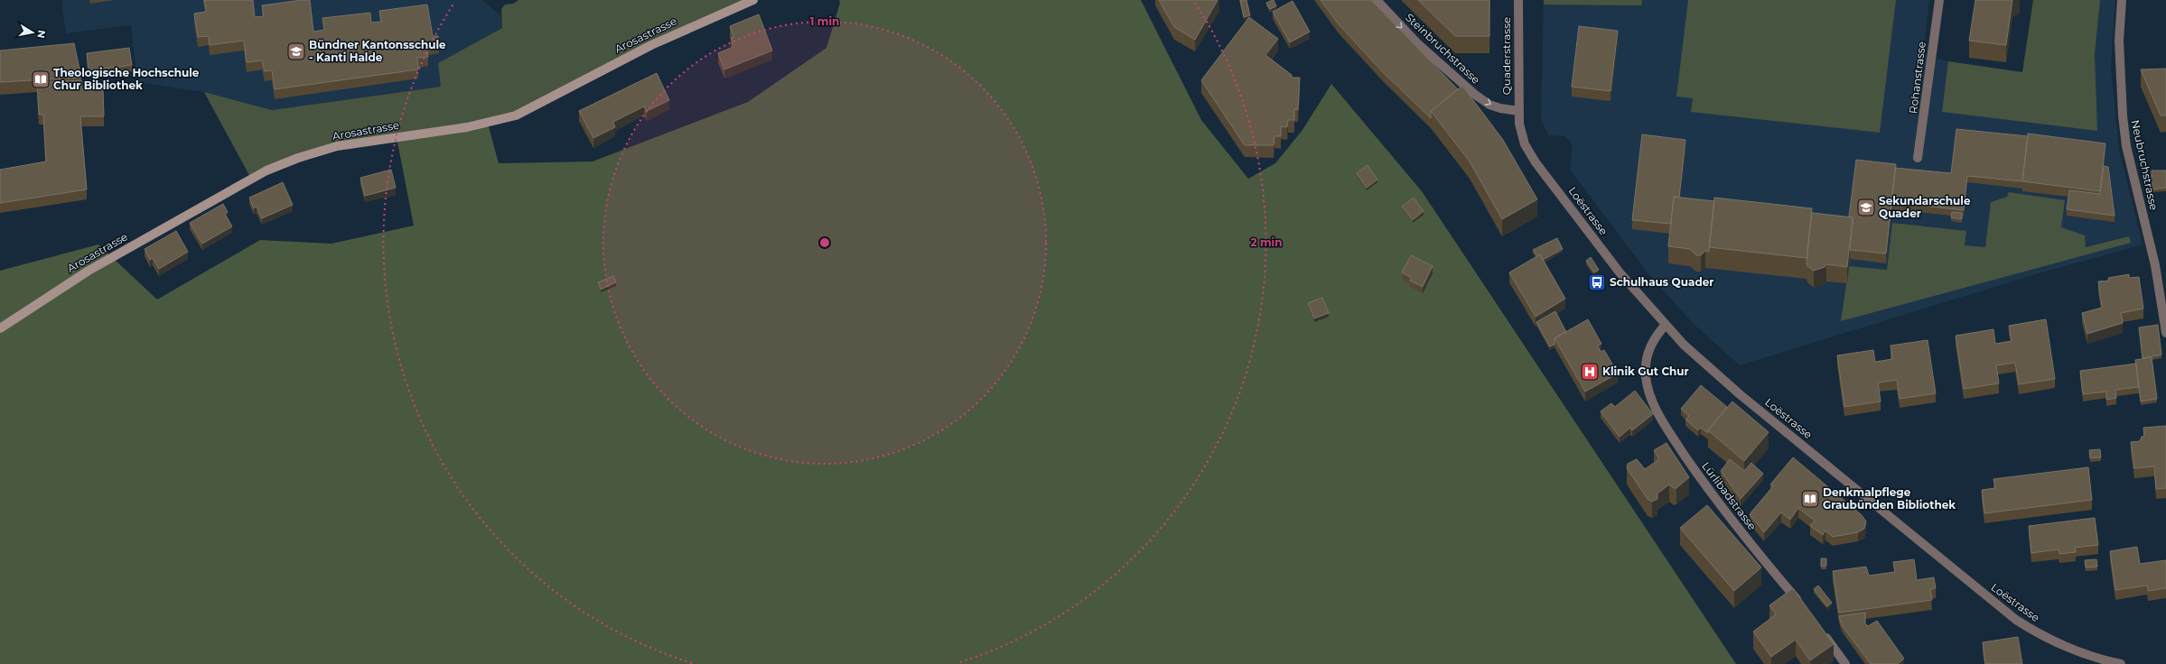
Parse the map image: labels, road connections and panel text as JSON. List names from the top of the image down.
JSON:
{
  "streets": {
    "main road": ["Arosastrasse"],
    "street": [
      "Steinbruchstrasse",
      "Quaderstrasse",
      "Rohanstrasse",
      "Neubruchstrasse",
      "Loëstrasse",
      "Lürlibadstrasse"
    ]
  },
  "crossings": [
    ["Steinbruchstrasse", "Quaderstrasse"],
    ["Steinbruchstrasse", "Loëstrasse"],
    ["Quaderstrasse", "Loëstrasse"],
    ["Loëstrasse", "Lürlibadstrasse"]
  ],
  "one_way": ["Steinbruchstrasse"],
  "places": {
    "school or university": ["Bündner Kantonsschule - Kanti Halde", "Sekundarschule Quader"],
    "library": ["Theologische Hochschule Chur Bibliothek", "Denkmalpflege Graubünden Bibliothek"],
    "bus stop": ["Schulhaus Quader"],
    "hospital": ["Klinik Gut Chur"]
  },
  "north": "right",
  "rings": ["1 min", "2 min"]
}
